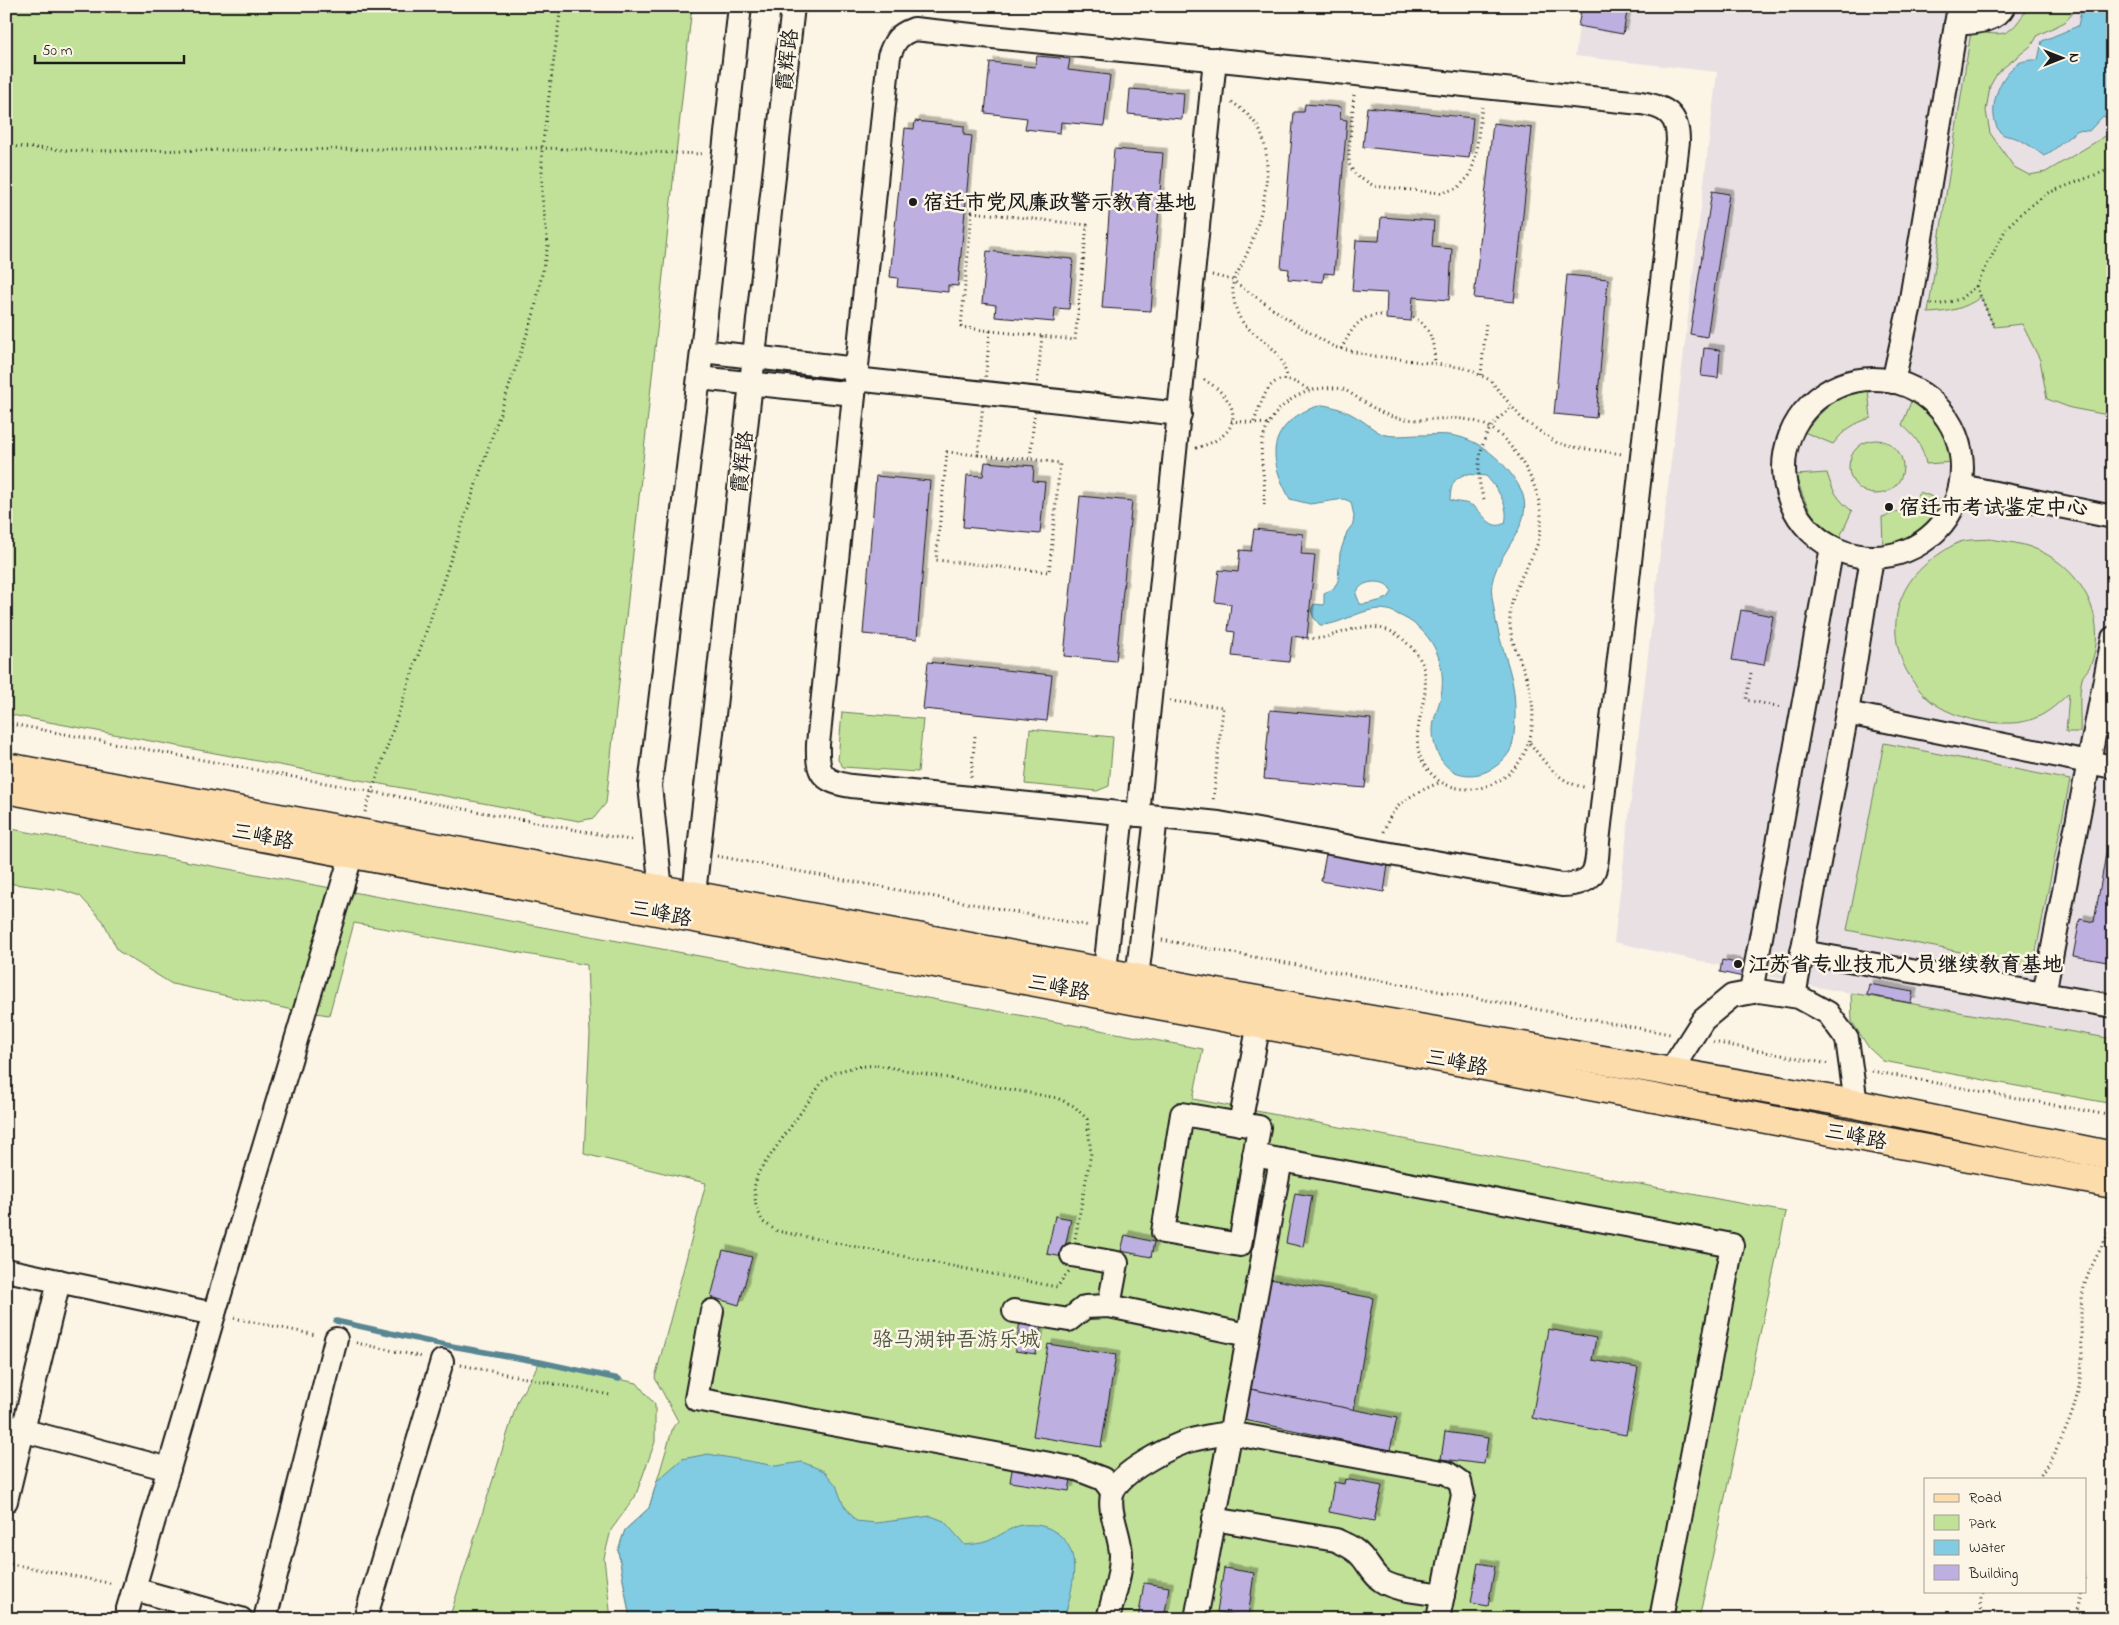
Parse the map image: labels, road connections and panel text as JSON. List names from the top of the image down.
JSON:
{
  "streets": {
    "main road": ["三峰路"],
    "street": ["霞辉路"]
  },
  "crossings": [
    ["霞辉路", "三峰路"]
  ],
  "parks": ["骆马湖钟吾游乐城"],
  "places": ["宿迁市党风廉政警示教育基地", "宿迁市考试鉴定中心", "江苏省专业技术人员继续教育基地"],
  "legend": [
    "Road",
    "Park",
    "Water",
    "Building"
  ],
  "scale_bar": "50 m",
  "north": "right"
}
